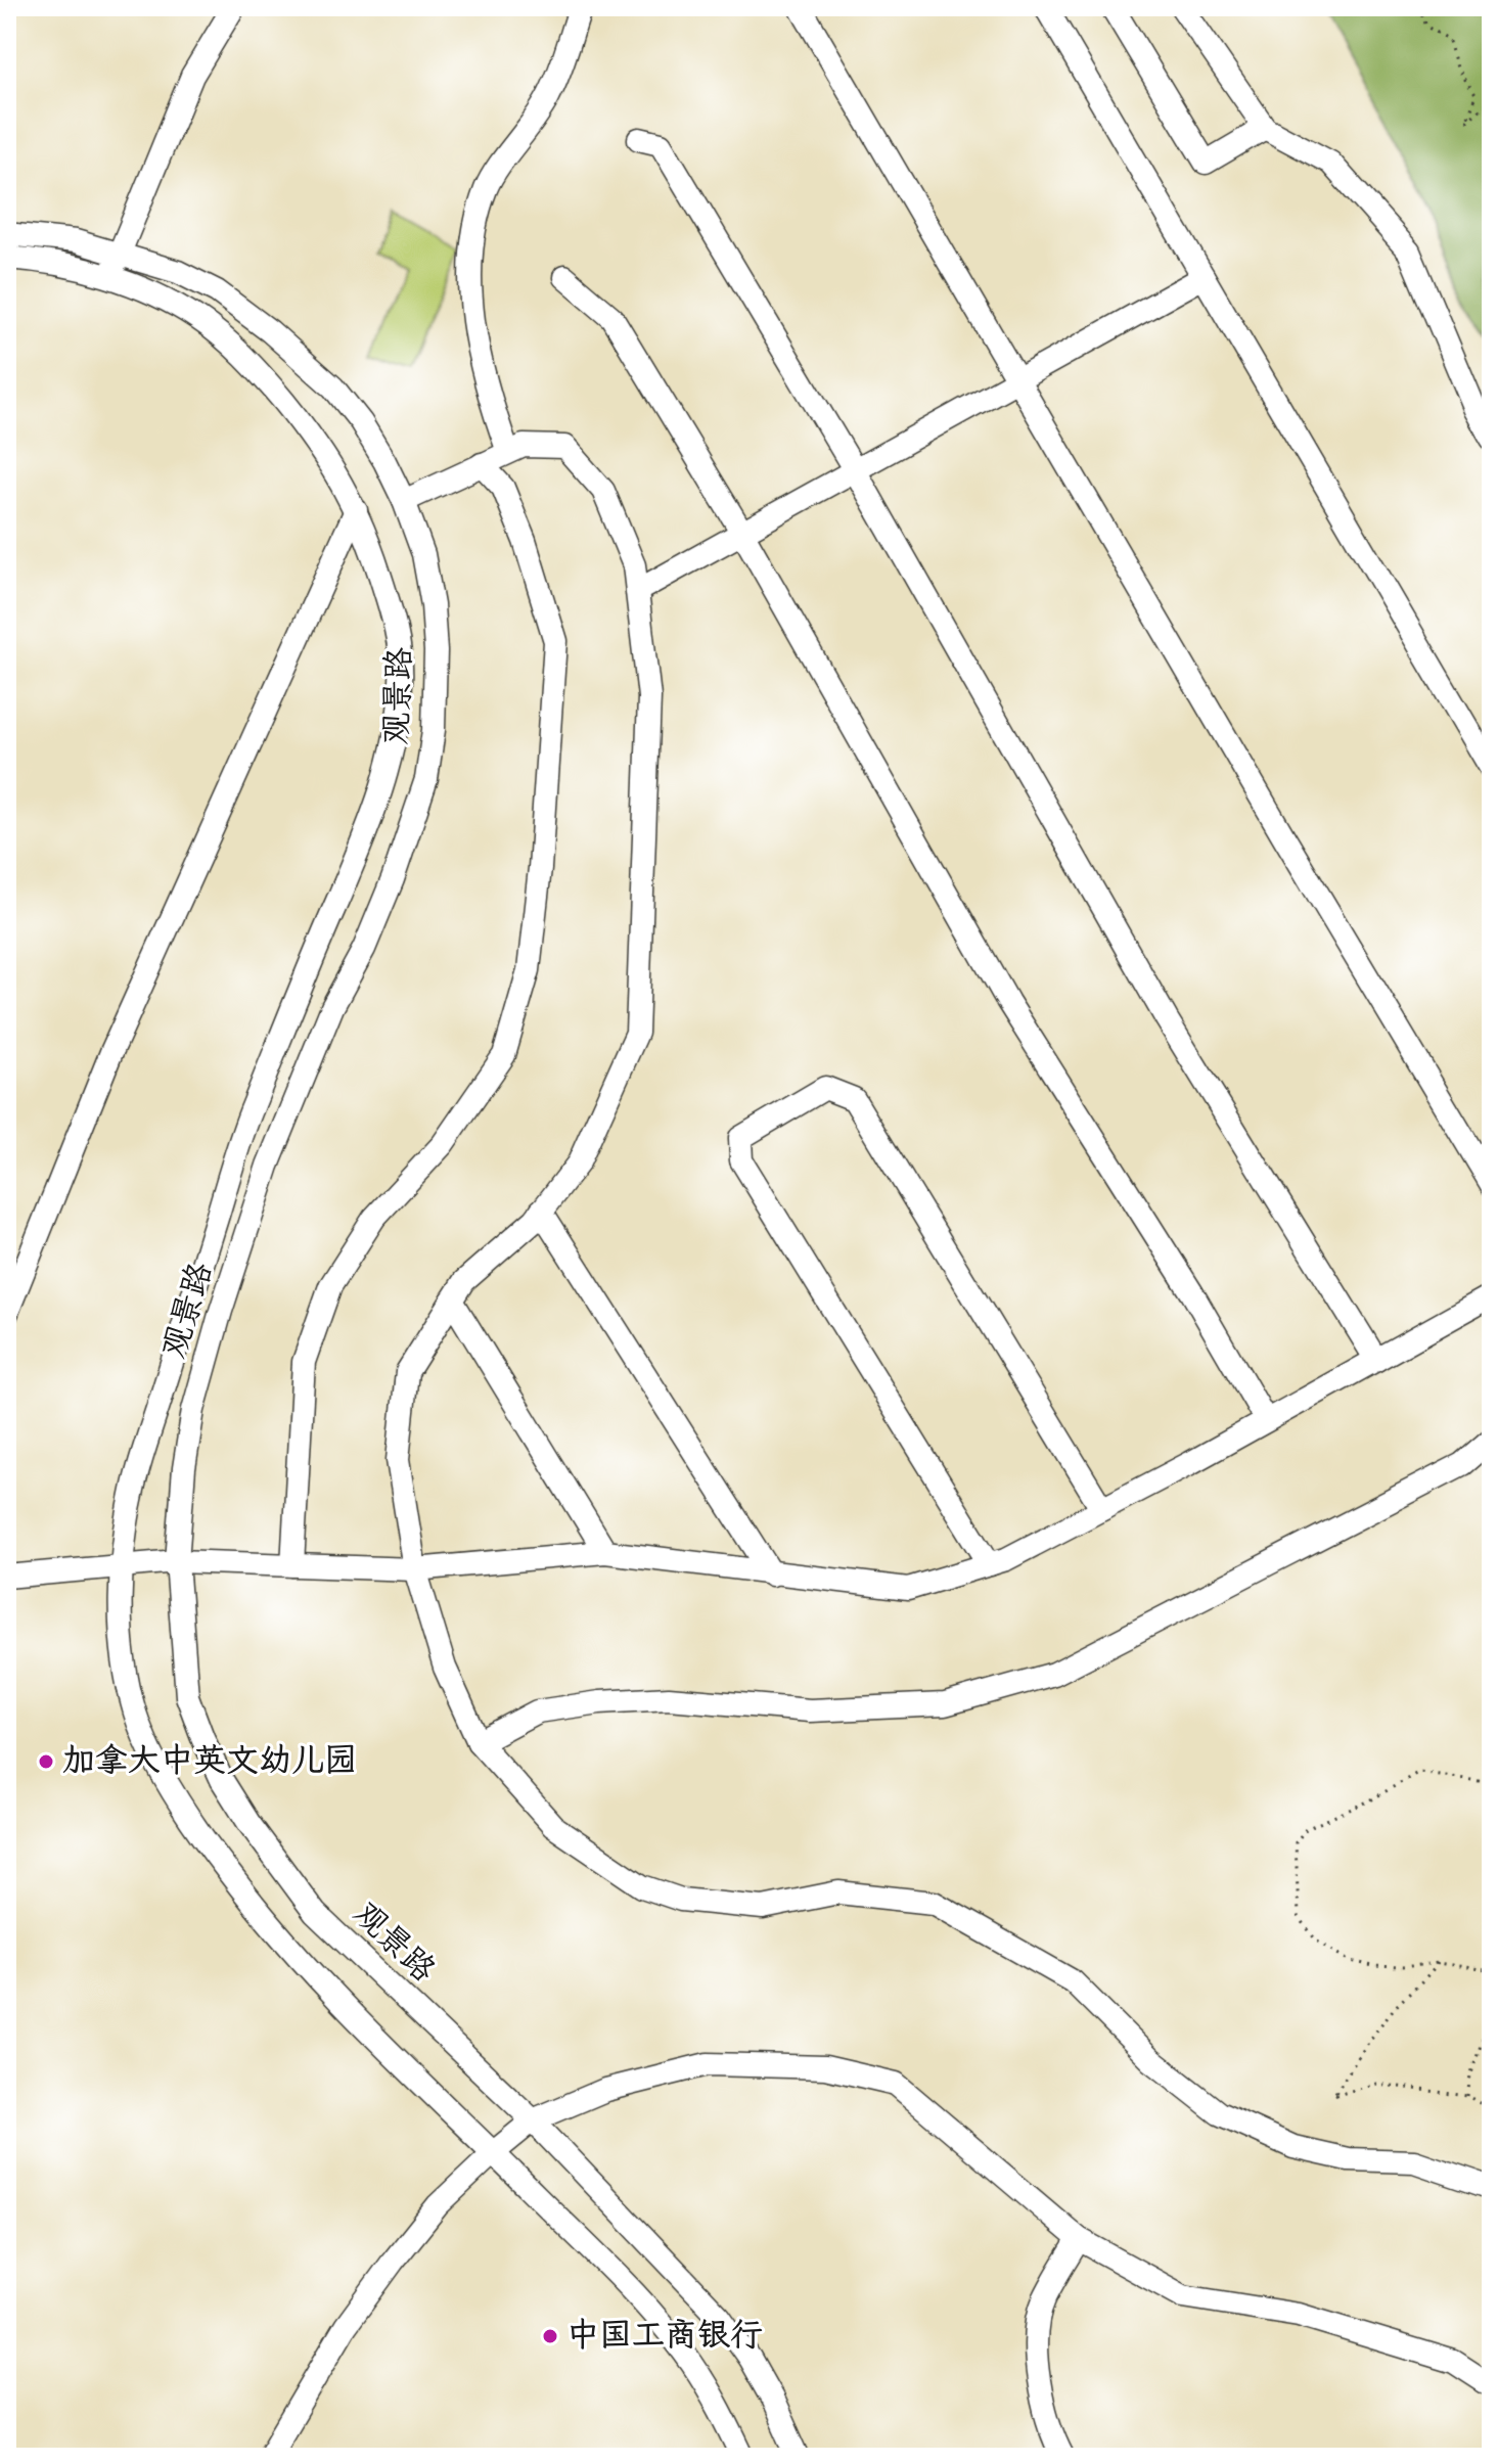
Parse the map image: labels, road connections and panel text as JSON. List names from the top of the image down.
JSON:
{
  "streets": {
    "street": ["观景路"]
  },
  "places": ["加拿大中英文幼儿园", "中国工商银行"]
}
